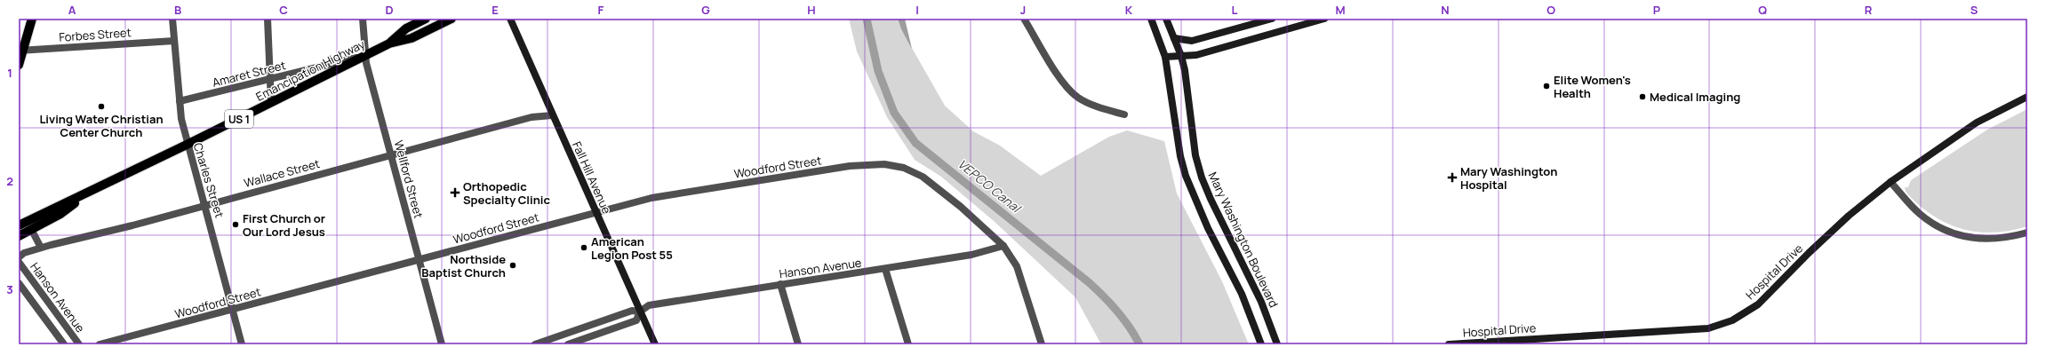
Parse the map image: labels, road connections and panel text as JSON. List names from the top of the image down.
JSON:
{
  "streets": {
    "main road": ["Emancipation Highway", "US 1"],
    "street": [
      "Forbes Street",
      "Amaret Street",
      "Woodford Street",
      "Wallace Street",
      "Fall Hill Avenue",
      "Wellford Street",
      "Charles Street",
      "Mary Washington Boulevard",
      "Hanson Avenue",
      "Hospital Drive"
    ]
  },
  "crossings": [
    ["Forbes Street", "Charles Street"],
    ["Emancipation Highway", "Amaret Street"],
    ["Emancipation Highway", "Wellford Street"],
    ["Emancipation Highway", "Charles Street"],
    ["Amaret Street", "Wellford Street"],
    ["Amaret Street", "Charles Street"],
    ["Woodford Street", "Fall Hill Avenue"],
    ["Woodford Street", "Wellford Street"],
    ["Woodford Street", "Charles Street"],
    ["Woodford Street", "Hanson Avenue"],
    ["Wallace Street", "Fall Hill Avenue"],
    ["Wallace Street", "Wellford Street"],
    ["Wallace Street", "Charles Street"],
    ["Fall Hill Avenue", "Hanson Avenue"]
  ],
  "water": ["VEPCO Canal"],
  "places": {
    "other": [
      "Elite Women's Health",
      "Medical Imaging",
      "Living Water Christian Center Church",
      "First Church or Our Lord Jesus",
      "American Legion Post 55",
      "Northside Baptist Church"
    ],
    "health": ["Mary Washington Hospital", "Orthopedic Specialty Clinic"]
  },
  "grid": {
    "columns": [
      "A",
      "B",
      "C",
      "D",
      "E",
      "F",
      "G",
      "H",
      "I",
      "J",
      "K",
      "L",
      "M",
      "N",
      "O",
      "P",
      "Q",
      "R",
      "S"
    ],
    "rows": ["1", "2", "3"]
  }
}
